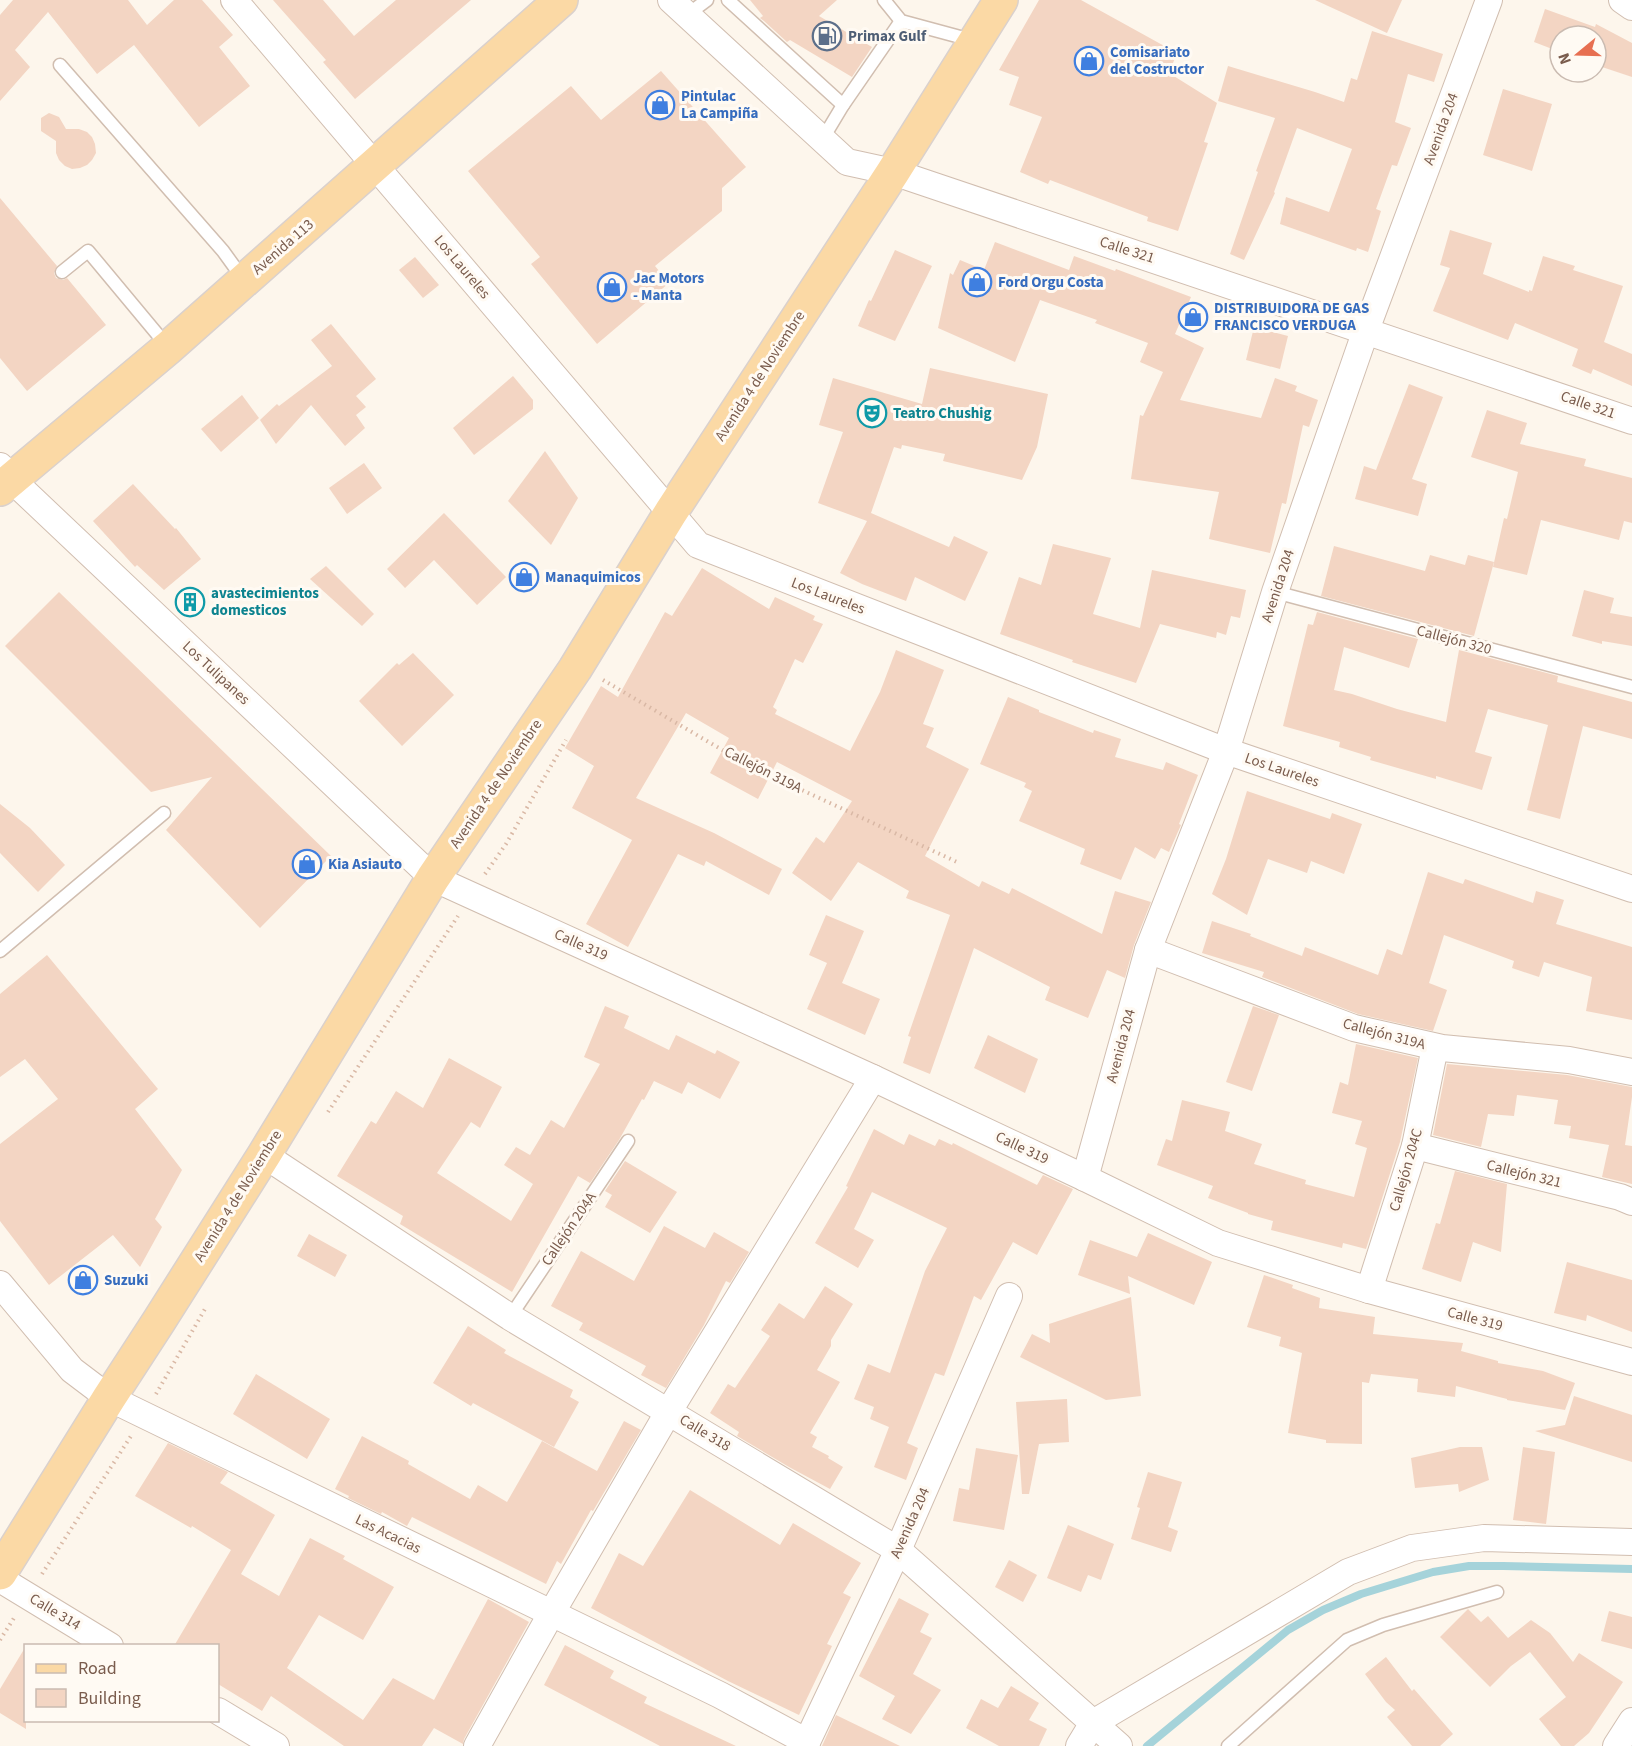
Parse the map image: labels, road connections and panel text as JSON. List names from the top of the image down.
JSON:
{
  "streets": {
    "main road": ["Avenida 113", "Avenida 4 de Noviembre"],
    "street": [
      "Avenida 204",
      "Calle 321",
      "Los Laureles",
      "Los Tulipanes",
      "Callejón 319A",
      "Calle 319",
      "Callejón 204C",
      "Callejón 321",
      "Calle 318",
      "Las Acacias",
      "Calle 314"
    ],
    "lane": ["Callejón 320", "Callejón 204A"]
  },
  "crossings": [
    ["Avenida 204", "Calle 321"],
    ["Avenida 204", "Los Laureles"],
    ["Avenida 204", "Callejón 320"],
    ["Avenida 204", "Callejón 319A"],
    ["Avenida 204", "Calle 319"],
    ["Avenida 204", "Calle 318"],
    ["Avenida 204", "Las Acacias"],
    ["Avenida 113", "Los Laureles"],
    ["Avenida 113", "Los Tulipanes"],
    ["Calle 321", "Avenida 4 de Noviembre"],
    ["Los Laureles", "Avenida 4 de Noviembre"],
    ["Avenida 4 de Noviembre", "Los Tulipanes"],
    ["Avenida 4 de Noviembre", "Callejón 319A"],
    ["Avenida 4 de Noviembre", "Calle 319"],
    ["Avenida 4 de Noviembre", "Calle 318"],
    ["Avenida 4 de Noviembre", "Las Acacias"],
    ["Los Tulipanes", "Calle 319"],
    ["Callejón 319A", "Callejón 204C"],
    ["Calle 319", "Callejón 204C"],
    ["Callejón 204C", "Callejón 321"],
    ["Callejón 204A", "Calle 318"]
  ],
  "places": {
    "fuel station": ["Primax Gulf"],
    "shop": [
      "Comisariato del Costructor",
      "Pintulac La Campiña",
      "Ford Orgu Costa",
      "Jac Motors - Manta",
      "DISTRIBUIDORA DE GAS FRANCISCO VERDUGA",
      "Manaquimicos",
      "Kia Asiauto",
      "Suzuki"
    ],
    "theatre": ["Teatro Chushig"],
    "building": ["avastecimientos domesticos"]
  },
  "legend": ["Road", "Building"],
  "north": "left"
}
